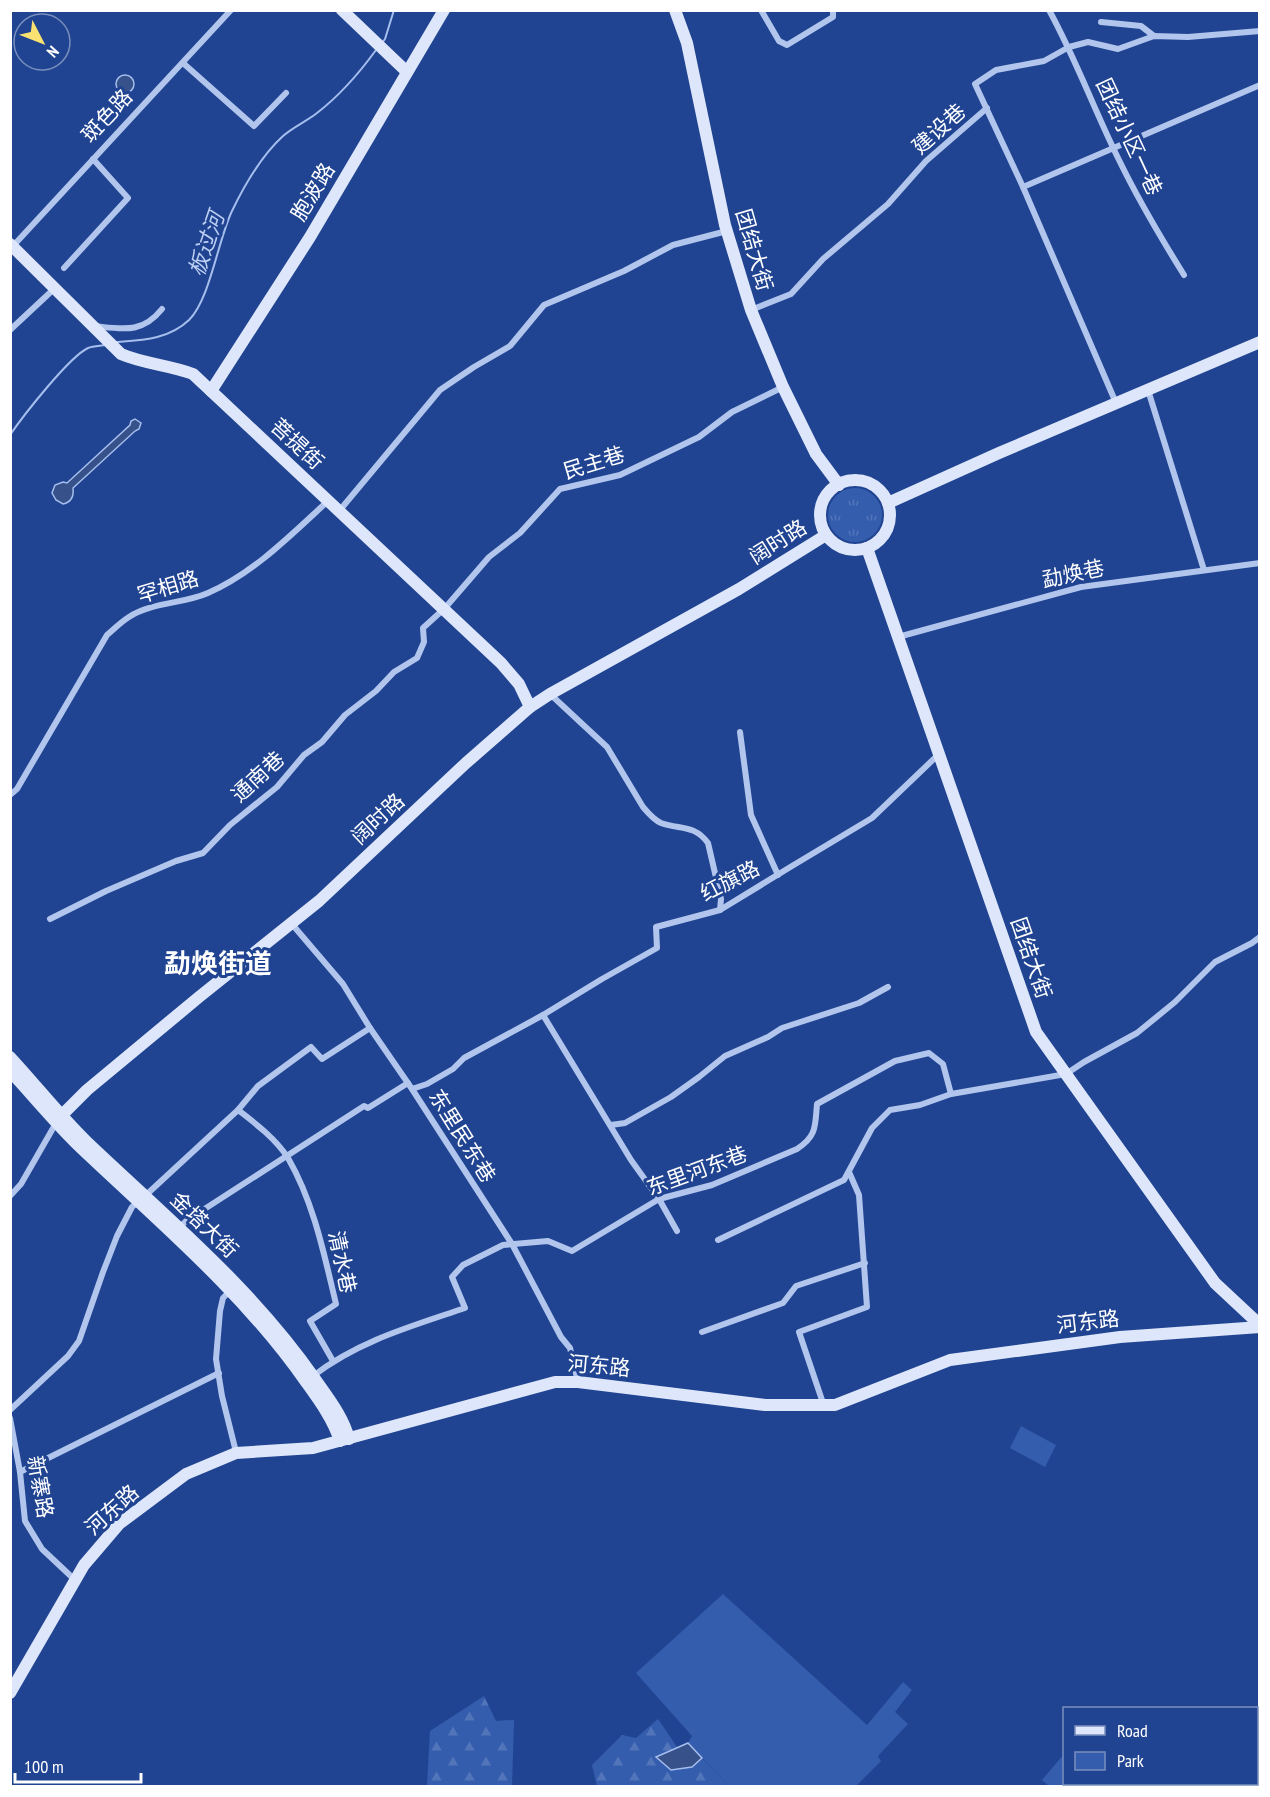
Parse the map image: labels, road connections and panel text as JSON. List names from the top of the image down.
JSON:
{
  "streets": {
    "main road": [
      "胞波路",
      "团结大街",
      "菩提街",
      "阔时路",
      "金塔大街",
      "河东路"
    ],
    "street": [
      "斑色路",
      "建设巷",
      "团结小区一巷",
      "民主巷",
      "勐焕巷",
      "罕相路",
      "通南巷",
      "红旗路",
      "东里民东巷",
      "东里河东巷",
      "清水巷",
      "新寨路"
    ]
  },
  "crossings": [
    ["斑色路", "菩提街"],
    ["建设巷", "团结小区一巷"],
    ["建设巷", "团结大街"],
    ["胞波路", "菩提街"],
    ["团结大街", "民主巷"],
    ["团结大街", "阔时路"],
    ["团结大街", "勐焕巷"],
    ["团结大街", "红旗路"],
    ["团结大街", "河东路"],
    ["菩提街", "民主巷"],
    ["菩提街", "阔时路"],
    ["菩提街", "罕相路"],
    ["菩提街", "通南巷"],
    ["民主巷", "通南巷"],
    ["阔时路", "东里民东巷"],
    ["阔时路", "金塔大街"],
    ["红旗路", "东里民东巷"],
    ["东里民东巷", "东里河东巷"],
    ["东里民东巷", "河东路"],
    ["东里河东巷", "金塔大街"],
    ["东里河东巷", "清水巷"],
    ["金塔大街", "河东路"],
    ["河东路", "新寨路"]
  ],
  "districts": ["勐焕街道"],
  "water": ["板过河"],
  "legend": ["Road", "Park"],
  "scale_bar": "100 m",
  "north": "bottom right"
}
